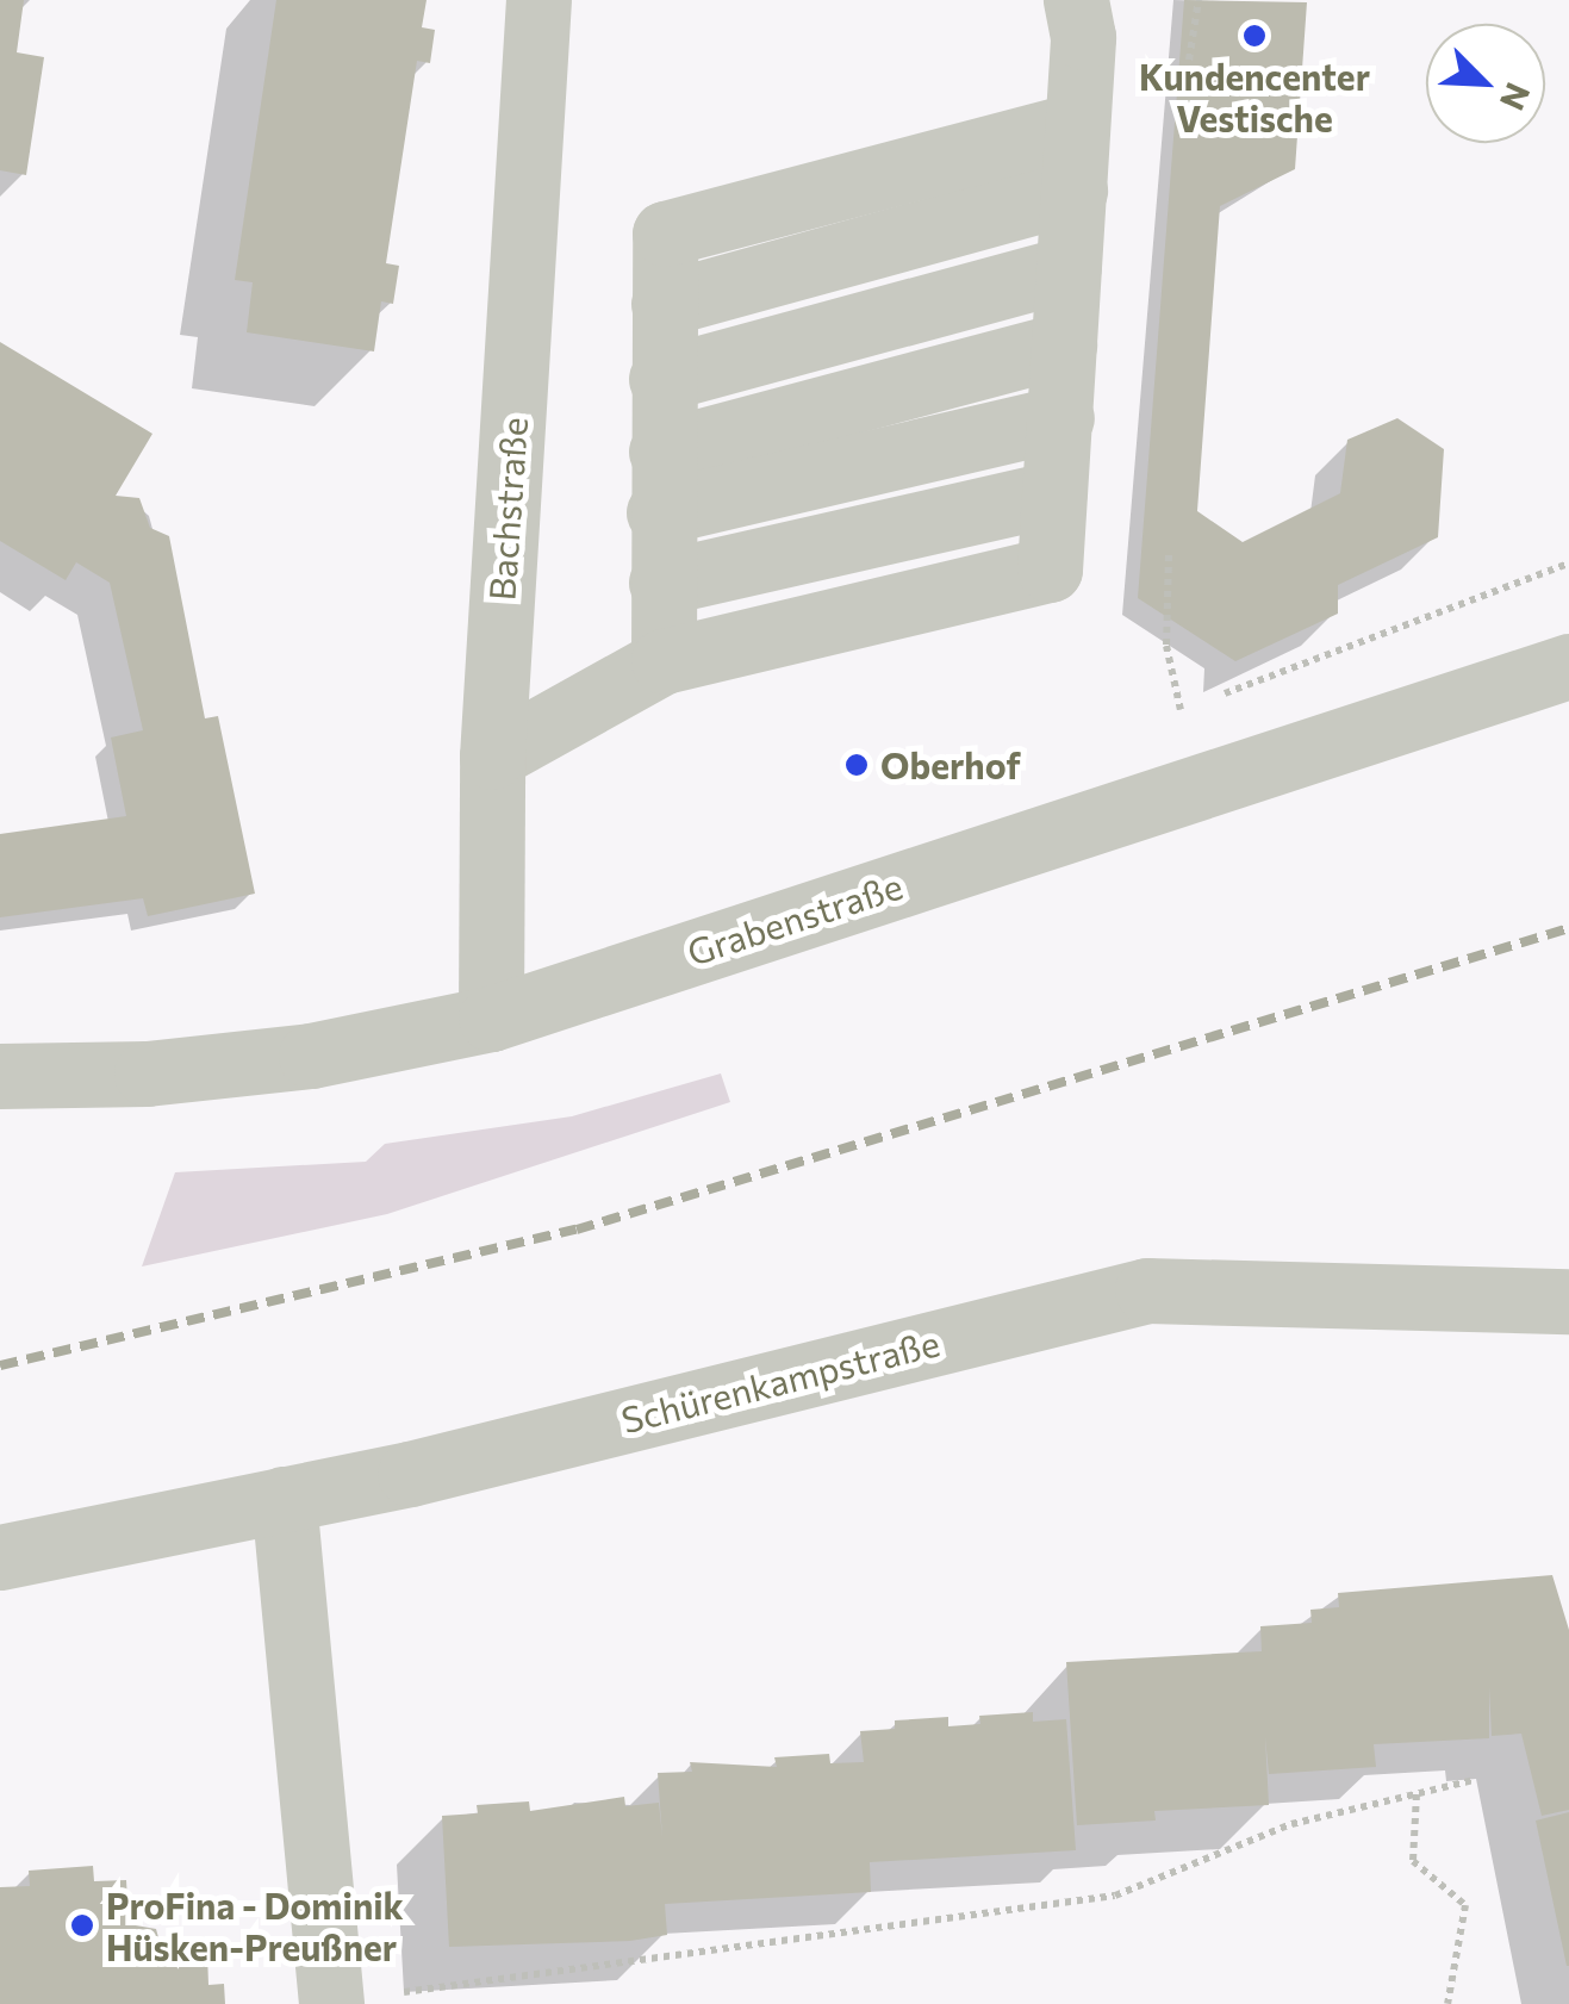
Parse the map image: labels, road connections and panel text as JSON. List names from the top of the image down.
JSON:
{
  "streets": {
    "street": ["Bachstraße", "Grabenstraße", "Schürenkampstraße"]
  },
  "crossings": [
    ["Bachstraße", "Grabenstraße"]
  ],
  "places": ["Kundencenter Vestische", "Oberhof", "ProFina - Dominik Hüsken-Preußner"],
  "north": "bottom right"
}
